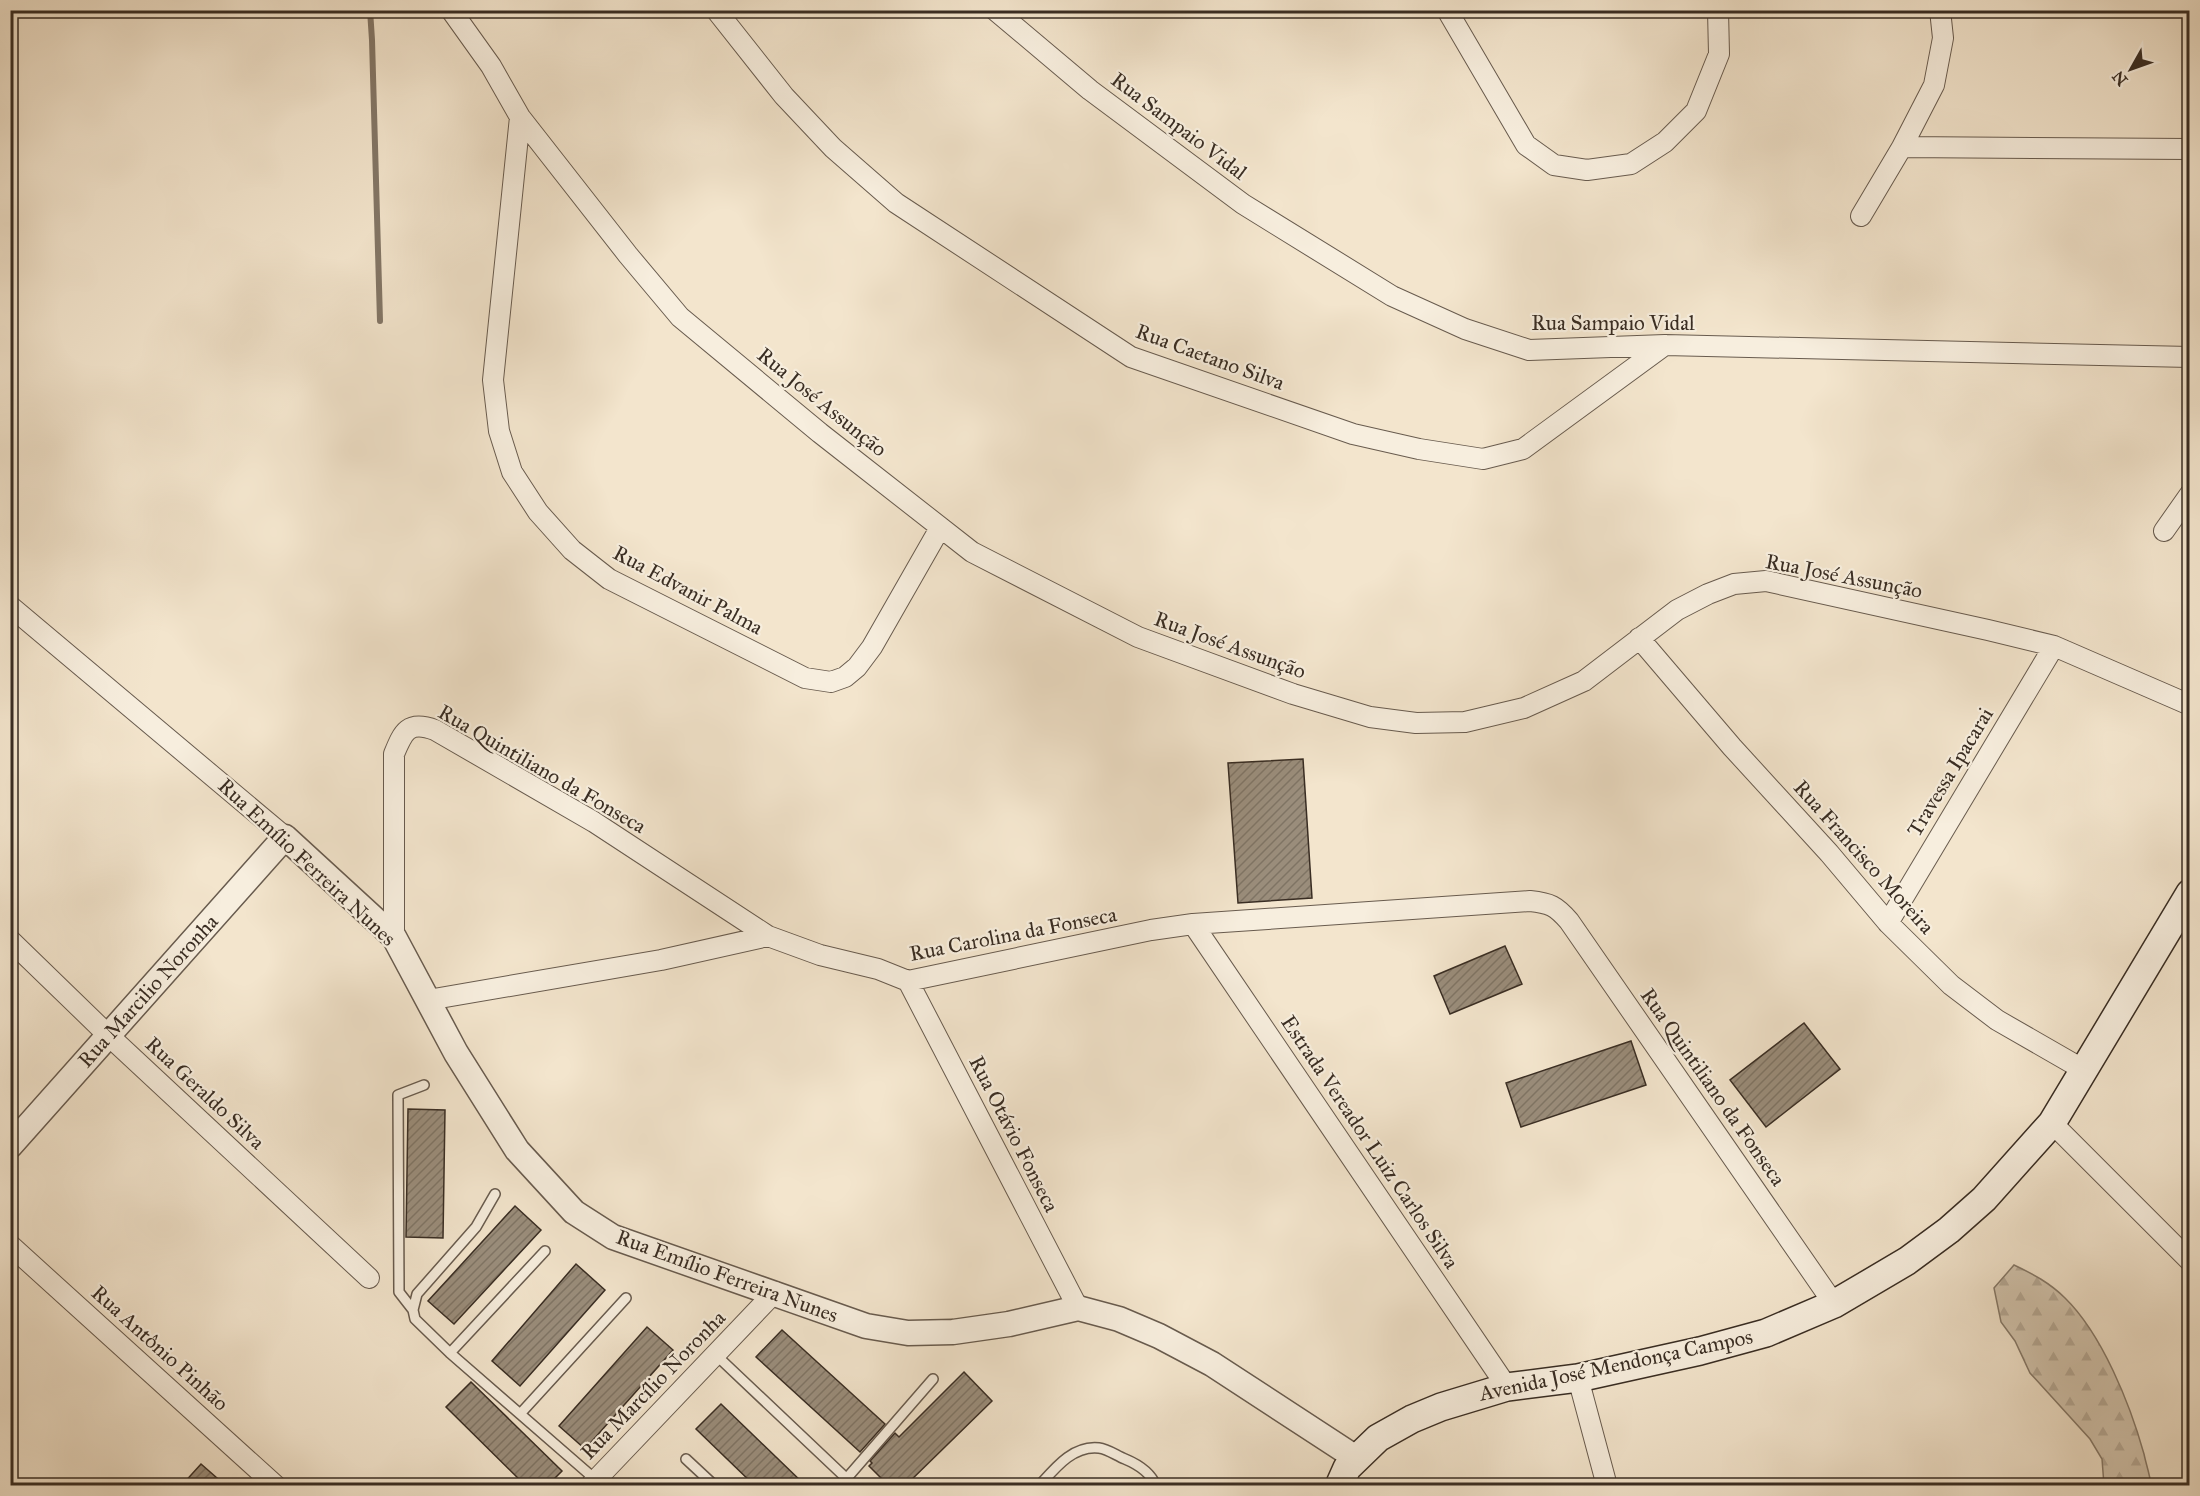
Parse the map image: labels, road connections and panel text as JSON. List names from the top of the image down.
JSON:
{
  "streets": {
    "main road": ["Avenida José Mendonça Campos"],
    "street": [
      "Rua Sampaio Vidal",
      "Rua Caetano Silva",
      "Rua José Assunção",
      "Rua Edvanir Palma",
      "Rua Quintiliano da Fonseca",
      "Travessa Ipacarai",
      "Rua Francisco Moreira",
      "Rua Emílio Ferreira Nunes",
      "Rua Carolina da Fonseca",
      "Rua Marcilio Noronha",
      "Rua Geraldo Silva",
      "Rua Otávio Fonseca",
      "Estrada Vereador Luiz Carlos Silva",
      "Rua Antônio Pinhão",
      "Rua Marcílio Noronha"
    ]
  },
  "crossings": [
    ["Rua Sampaio Vidal", "Rua Caetano Silva"],
    ["Rua José Assunção", "Rua Edvanir Palma"],
    ["Rua José Assunção", "Travessa Ipacarai"],
    ["Rua José Assunção", "Rua Francisco Moreira"],
    ["Rua Quintiliano da Fonseca", "Rua Emílio Ferreira Nunes"],
    ["Rua Quintiliano da Fonseca", "Rua Carolina da Fonseca"],
    ["Rua Quintiliano da Fonseca", "Avenida José Mendonça Campos"],
    ["Travessa Ipacarai", "Rua Francisco Moreira"],
    ["Rua Francisco Moreira", "Avenida José Mendonça Campos"],
    ["Rua Emílio Ferreira Nunes", "Rua Marcilio Noronha"],
    ["Rua Emílio Ferreira Nunes", "Rua Otávio Fonseca"],
    ["Rua Emílio Ferreira Nunes", "Avenida José Mendonça Campos"],
    ["Rua Emílio Ferreira Nunes", "Rua Marcílio Noronha"],
    ["Rua Carolina da Fonseca", "Rua Otávio Fonseca"],
    ["Rua Carolina da Fonseca", "Estrada Vereador Luiz Carlos Silva"],
    ["Rua Marcilio Noronha", "Rua Geraldo Silva"],
    ["Estrada Vereador Luiz Carlos Silva", "Avenida José Mendonça Campos"]
  ],
  "north": "bottom left"
}
